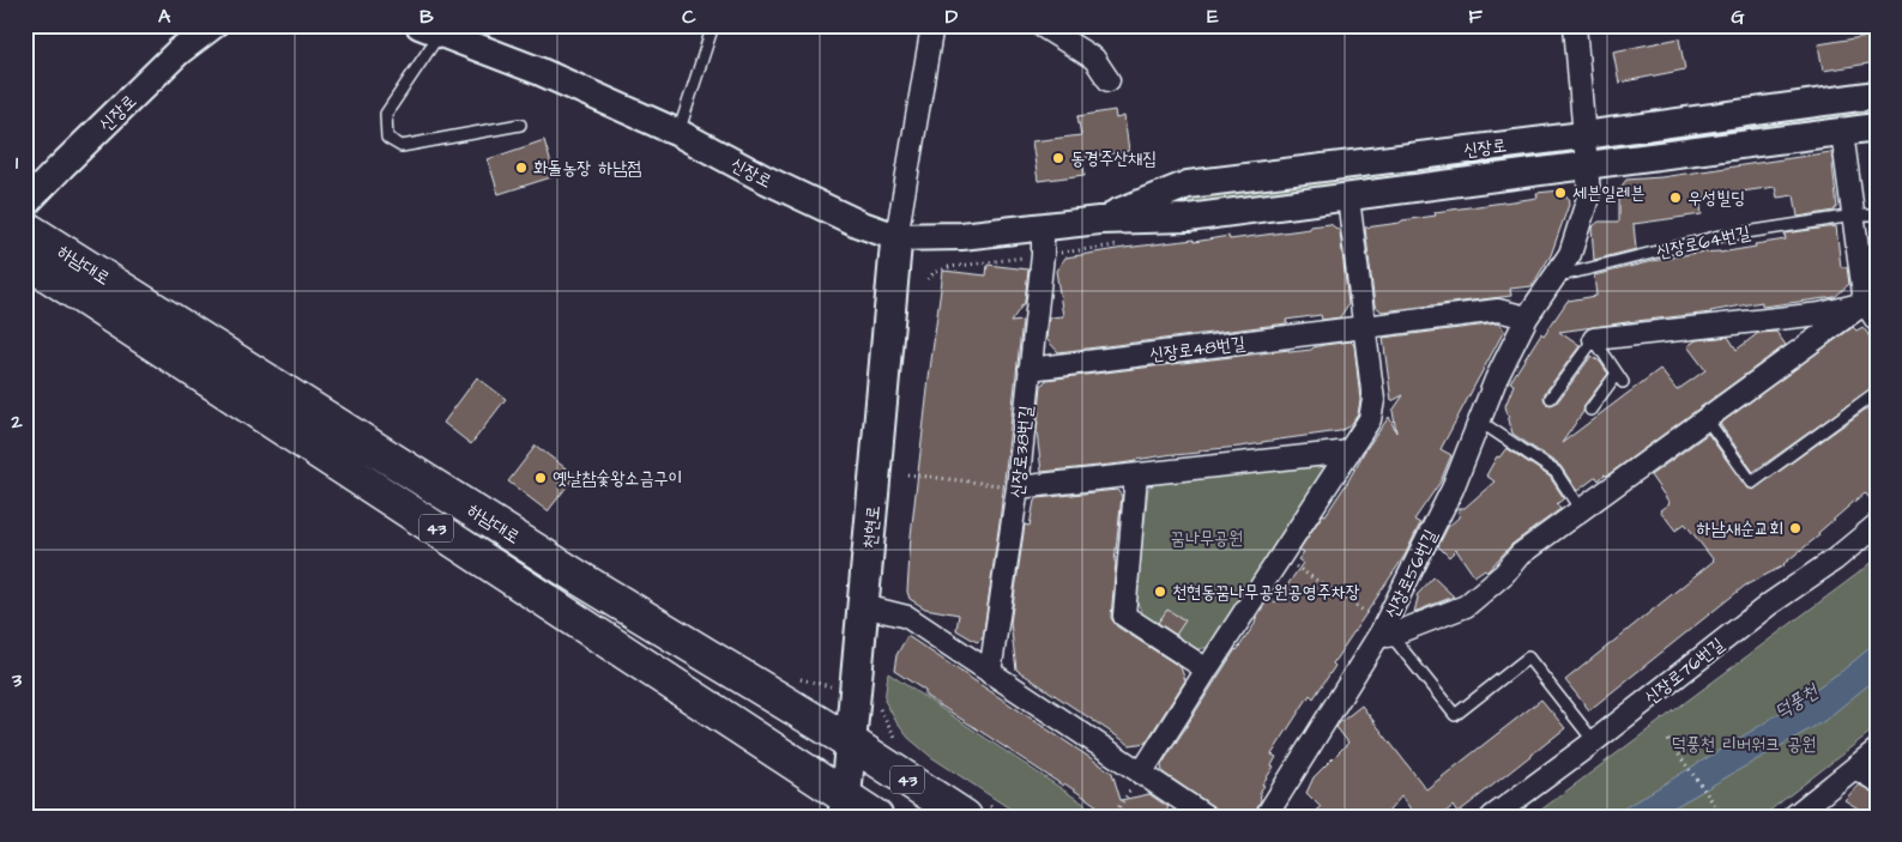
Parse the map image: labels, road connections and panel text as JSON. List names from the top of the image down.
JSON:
{
  "streets": {
    "main road": ["하남대로", "천현로", "43"],
    "street": [
      "신장로",
      "신장로48번길",
      "신장로38번길",
      "신장로56번길",
      "신장로76번길"
    ],
    "lane": ["신장로64번길"]
  },
  "crossings": [
    ["신장로", "신장로38번길"],
    ["신장로", "천현로"],
    ["신장로", "신장로56번길"],
    ["신장로64번길", "신장로56번길"],
    ["하남대로", "천현로"],
    ["신장로48번길", "신장로38번길"]
  ],
  "water": ["덕풍천"],
  "parks": ["꿈나무공원", "덕풍천 리버워크 공원"],
  "places": [
    "동경주산채집",
    "화돌농장 하남점",
    "세븐일레븐",
    "우성빌딩",
    "옛날참숯왕소금구이",
    "하남새순교회",
    "천현동꿈나무공원공영주차장"
  ],
  "grid": {
    "columns": [
      "A",
      "B",
      "C",
      "D",
      "E",
      "F",
      "G"
    ],
    "rows": ["1", "2", "3"]
  }
}
